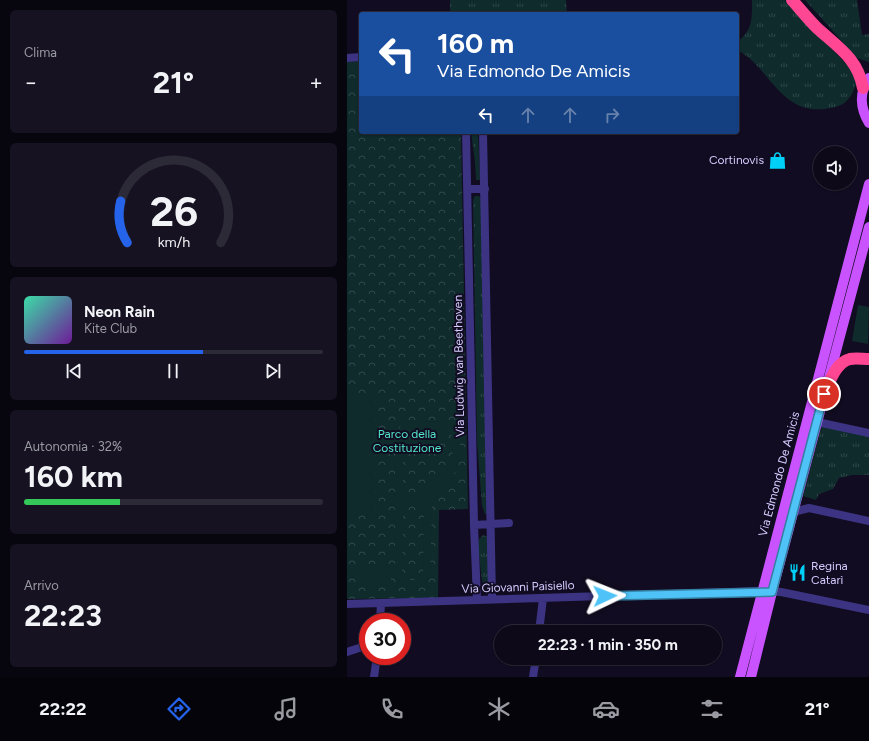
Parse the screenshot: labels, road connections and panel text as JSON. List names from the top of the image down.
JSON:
{
  "streets": {
    "main road": ["Via Edmondo De Amicis"],
    "street": ["Via Ludwig van Beethoven", "Via Giovanni Paisiello"]
  },
  "crossings": [
    ["Via Ludwig van Beethoven", "Via Giovanni Paisiello"],
    ["Via Edmondo De Amicis", "Via Giovanni Paisiello"]
  ],
  "parks": ["Parco della Costituzione"],
  "places": {
    "shop": ["Cortinovis"],
    "restaurant": ["Regina Catarì"]
  },
  "page": {
    "tile": [
      "Clima",
      ["Autonomia · 32%", "160 km"],
      ["Arrivo", "22:23"]
    ],
    "turn": ["160 m", "Via Edmondo De Amicis"],
    "heat": ["−", "21°", "+"],
    "song": ["Neon Rain", "Kite Club"],
    "limit": "30",
    "trip": "22:23 · 1 min · 350 m",
    "tabs": ["22:22", "21°"],
    "gauge": ["26", "km/h"]
  }
}
